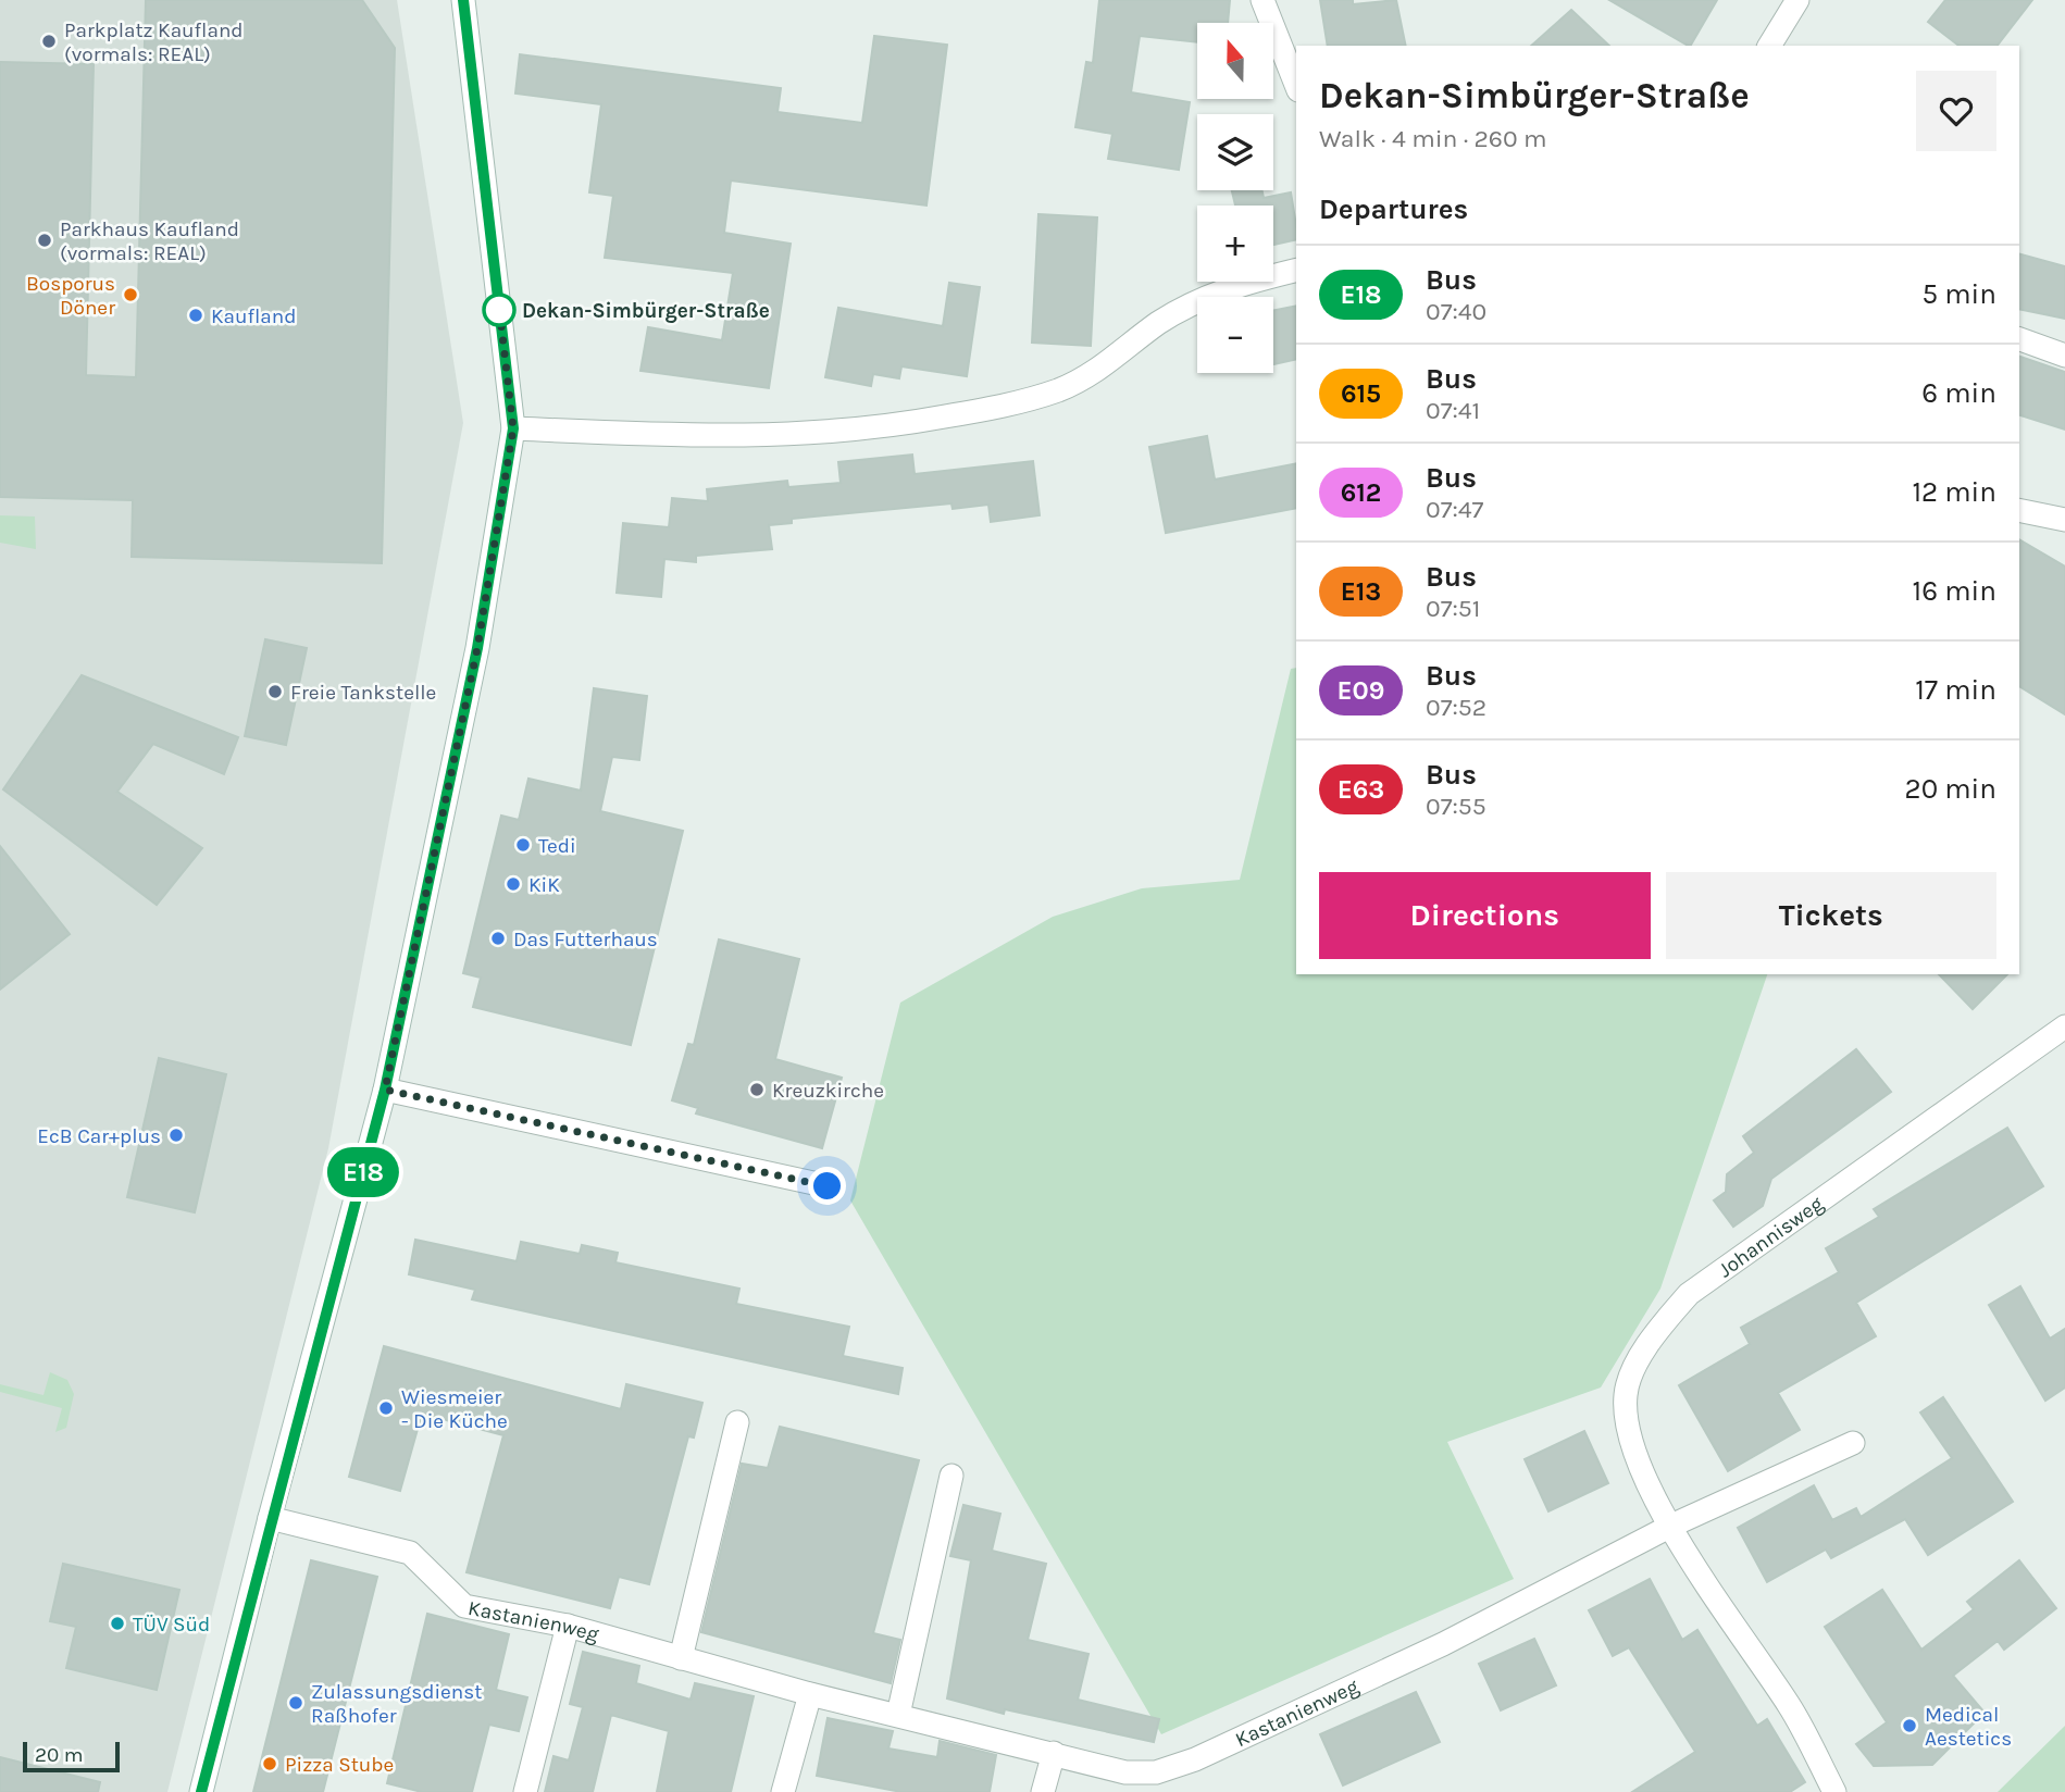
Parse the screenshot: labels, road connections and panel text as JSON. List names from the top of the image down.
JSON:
{
  "streets": {
    "street": ["Johannisweg", "Kastanienweg"]
  },
  "crossings": [
    ["Johannisweg", "Kastanienweg"]
  ],
  "places": [
    "Parkplatz Kaufland (vormals: REAL)",
    "Parkhaus Kaufland (vormals: REAL)",
    "Bosporus Döner",
    "Dekan-Simbürger-Straße",
    "Kaufland",
    "Freie Tankstelle",
    "Tedi",
    "KiK",
    "Das Futterhaus",
    "Kreuzkirche",
    "EcB Car+plus",
    "Wiesmeier - Die Küche",
    "TÜV Süd",
    "Zulassungsdienst Raßhofer",
    "Medical Aestetics",
    "Pizza Stube"
  ],
  "lines": ["bus line E18"],
  "scale_bar": "20 m",
  "north": "top",
  "page": {
    "on_map": "E18",
    "map_buttons": ["+", "−"],
    "heading": [
      ["Dekan-Simbürger-Straße", "Walk · 4 min · 260 m"],
      "Departures"
    ],
    "list": [
      {
        "mark": "E18",
        "name": "Bus",
        "note": "07:40",
        "value": "5 min"
      },
      {
        "mark": "615",
        "name": "Bus",
        "note": "07:41",
        "value": "6 min"
      },
      {
        "mark": "612",
        "name": "Bus",
        "note": "07:47",
        "value": "12 min"
      },
      {
        "mark": "E13",
        "name": "Bus",
        "note": "07:51",
        "value": "16 min"
      },
      {
        "mark": "E09",
        "name": "Bus",
        "note": "07:52",
        "value": "17 min"
      },
      {
        "mark": "E63",
        "name": "Bus",
        "note": "07:55",
        "value": "20 min"
      }
    ],
    "buttons": ["Directions", "Tickets"],
    "scale": "20 m"
  }
}
